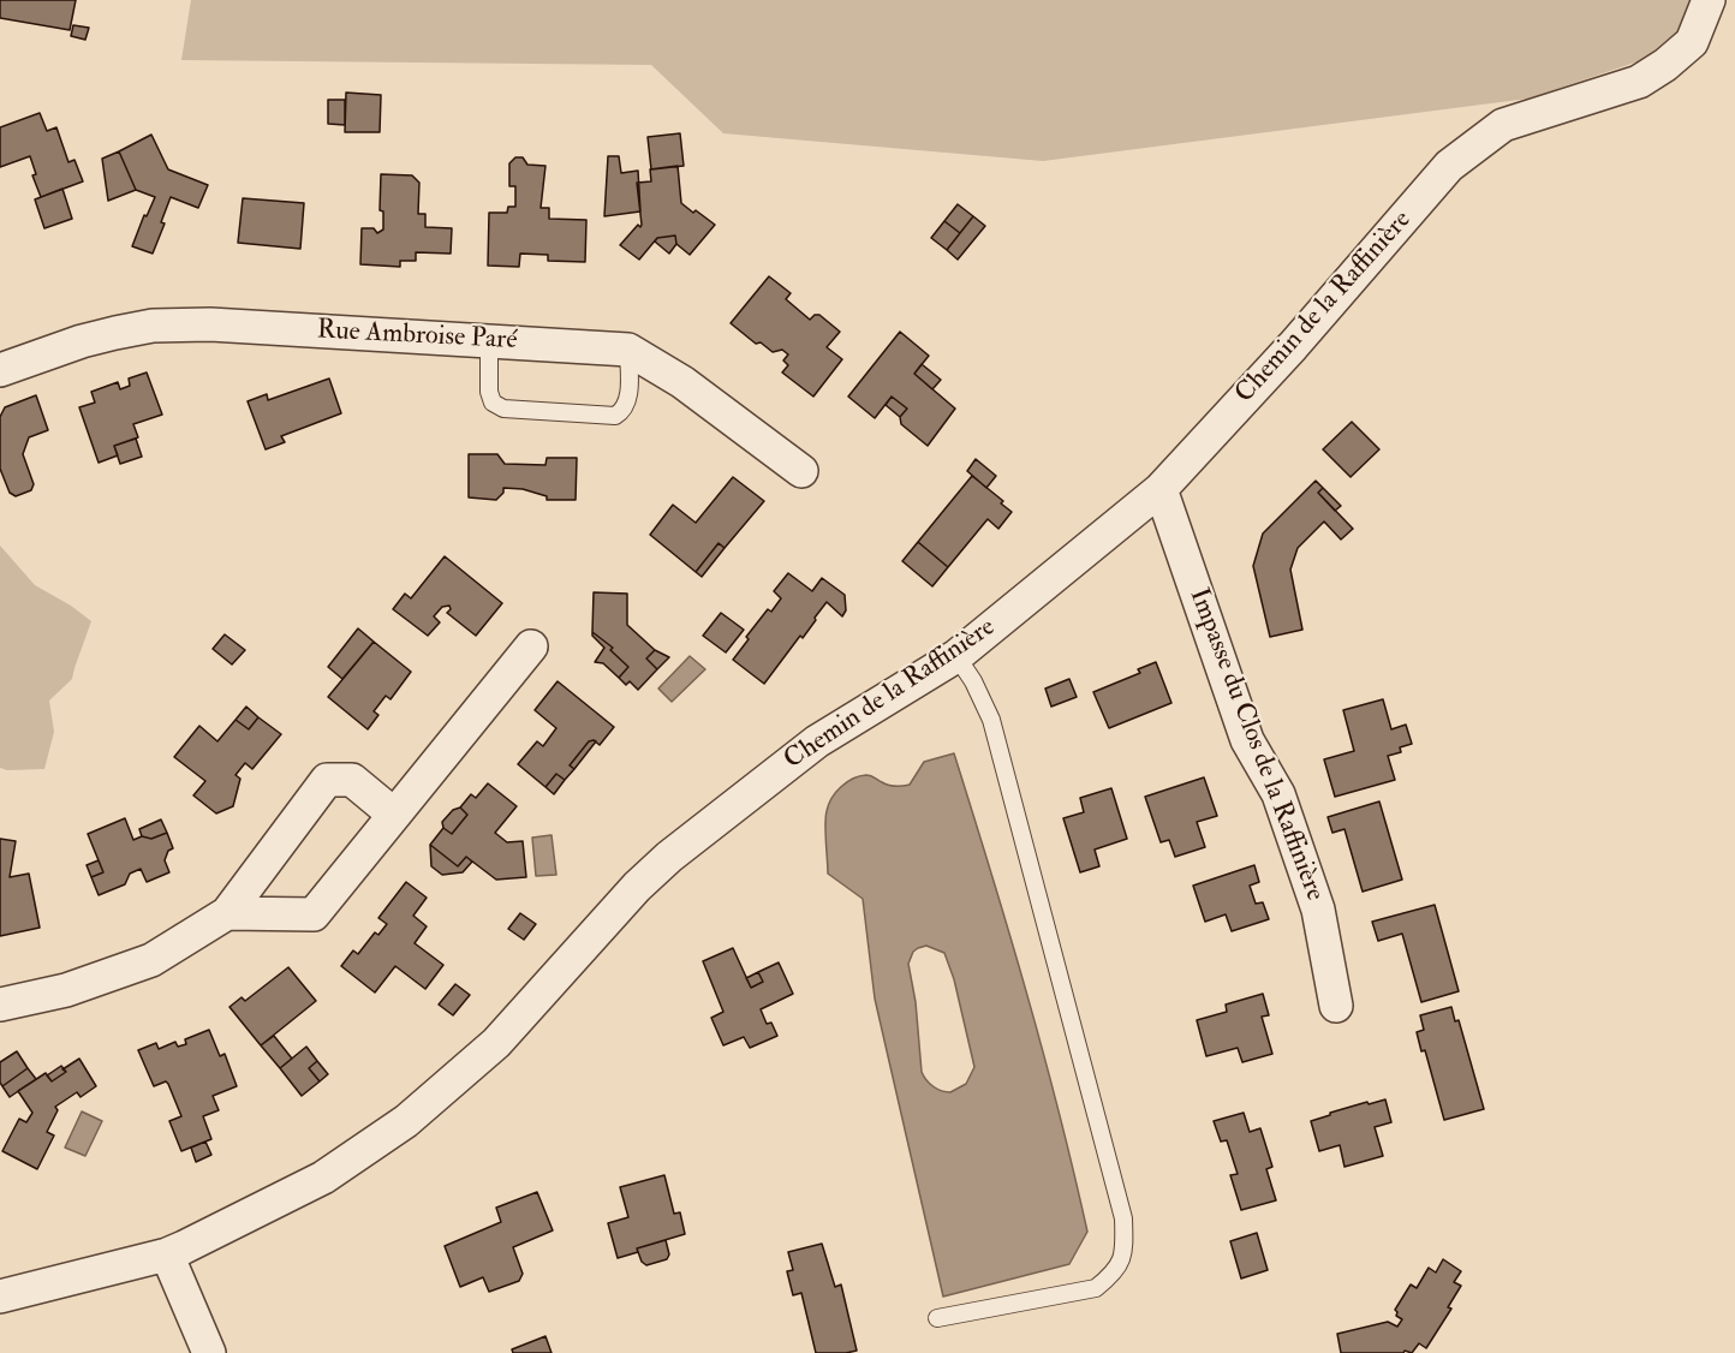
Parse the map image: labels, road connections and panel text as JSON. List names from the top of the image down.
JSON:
{
  "streets": {
    "street": ["Chemin de la Raffinière", "Rue Ambroise Paré", "Impasse du Clos de la Raffinière"]
  },
  "crossings": [
    ["Chemin de la Raffinière", "Impasse du Clos de la Raffinière"]
  ]
}
